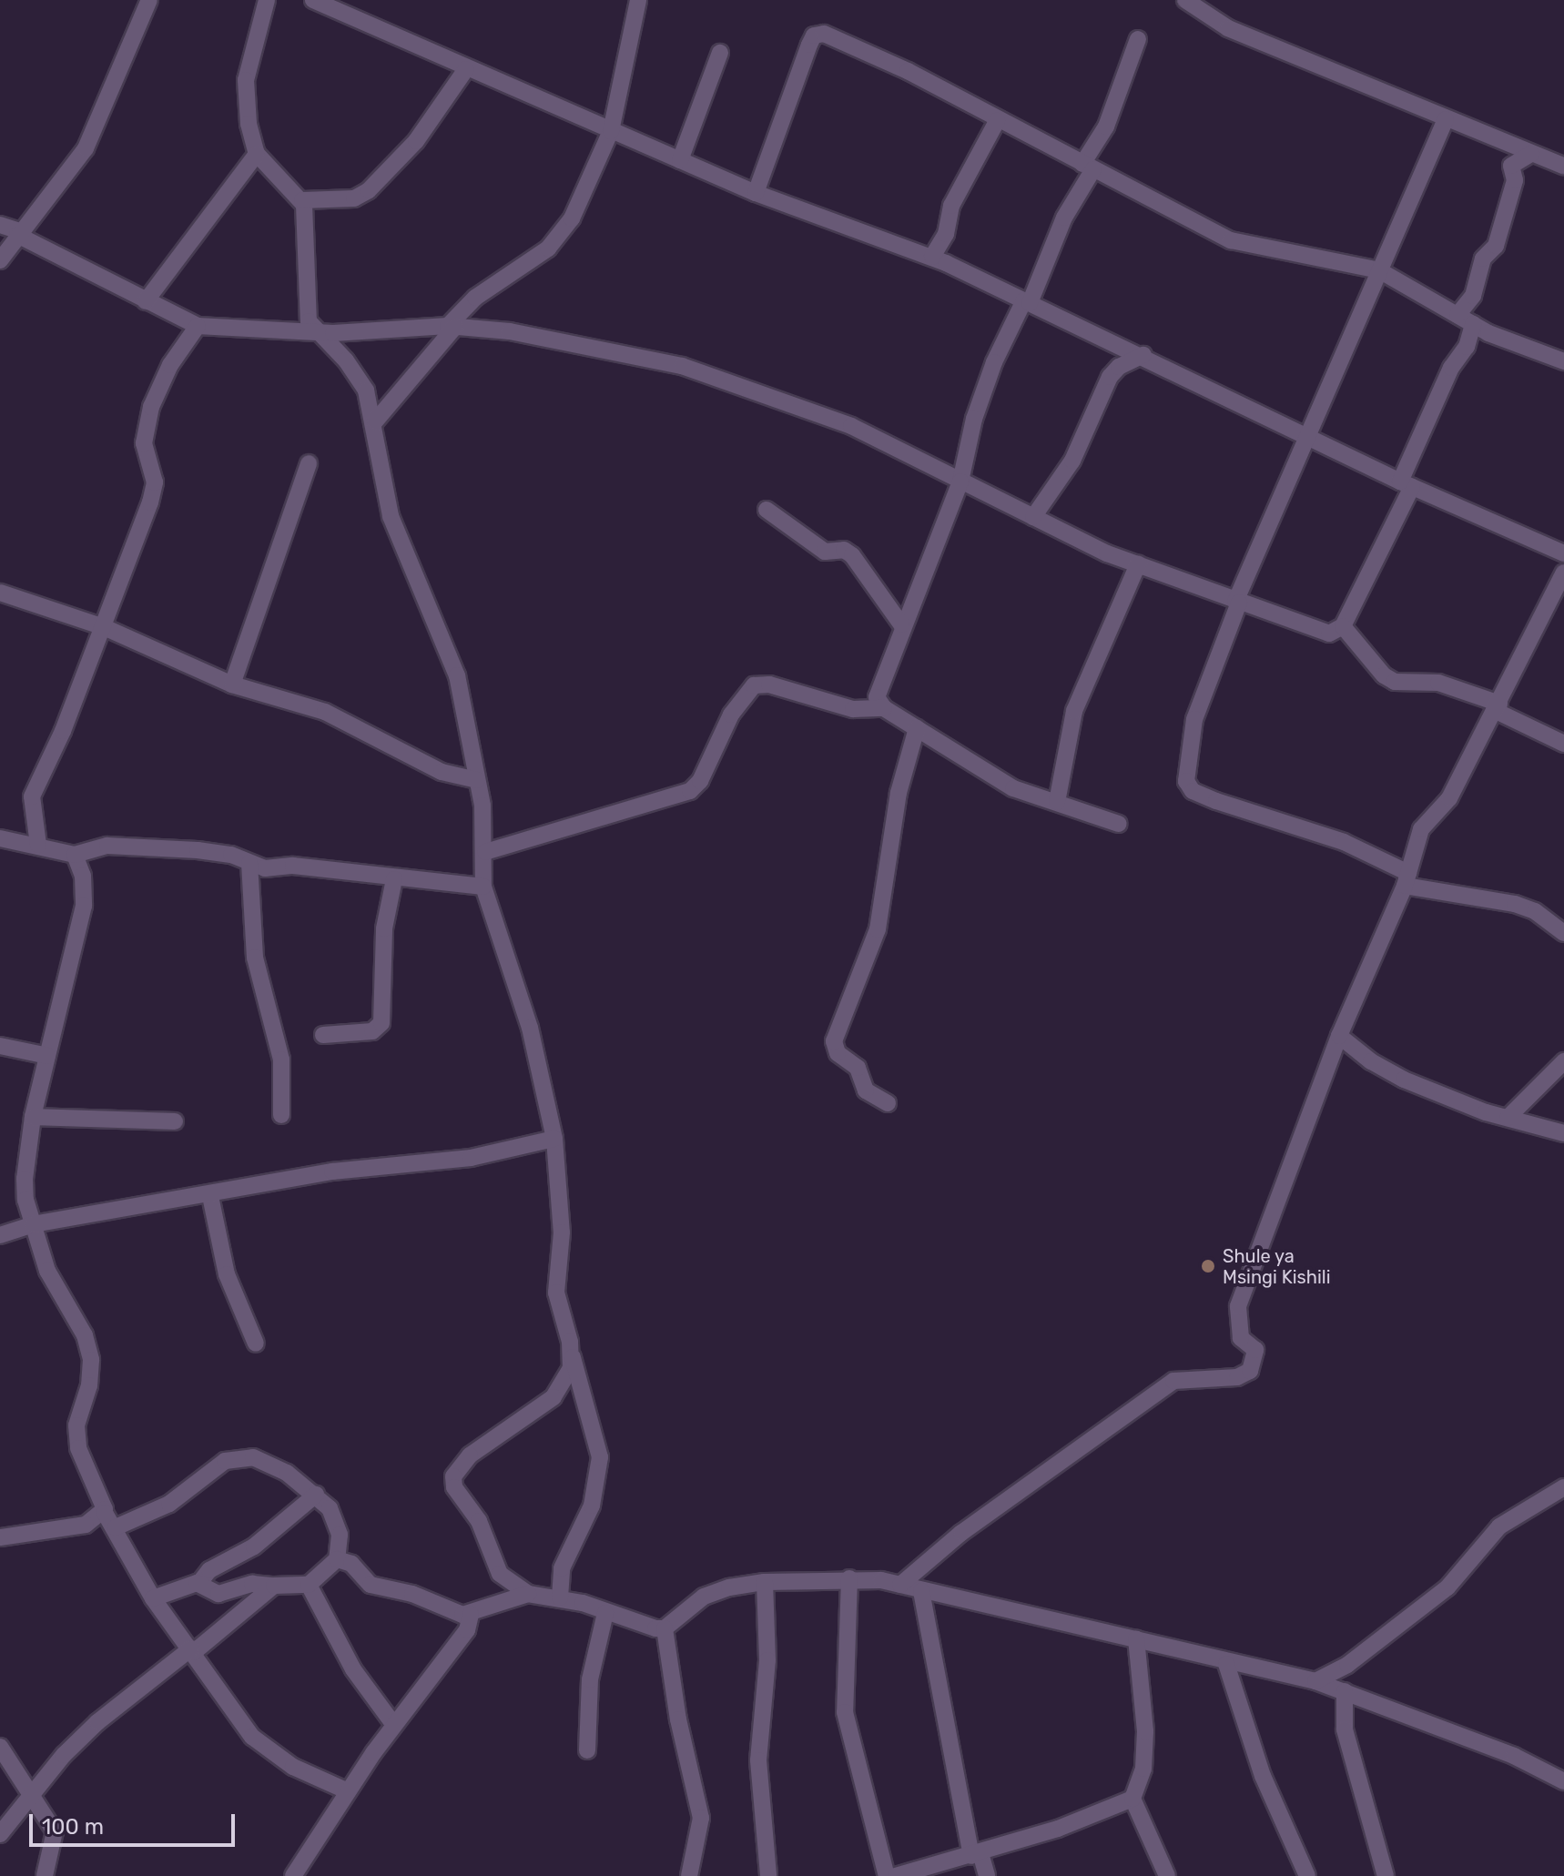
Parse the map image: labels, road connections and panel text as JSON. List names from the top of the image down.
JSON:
{
  "places": ["Shule ya Msingi Kishili"],
  "scale_bar": "100 m"
}
